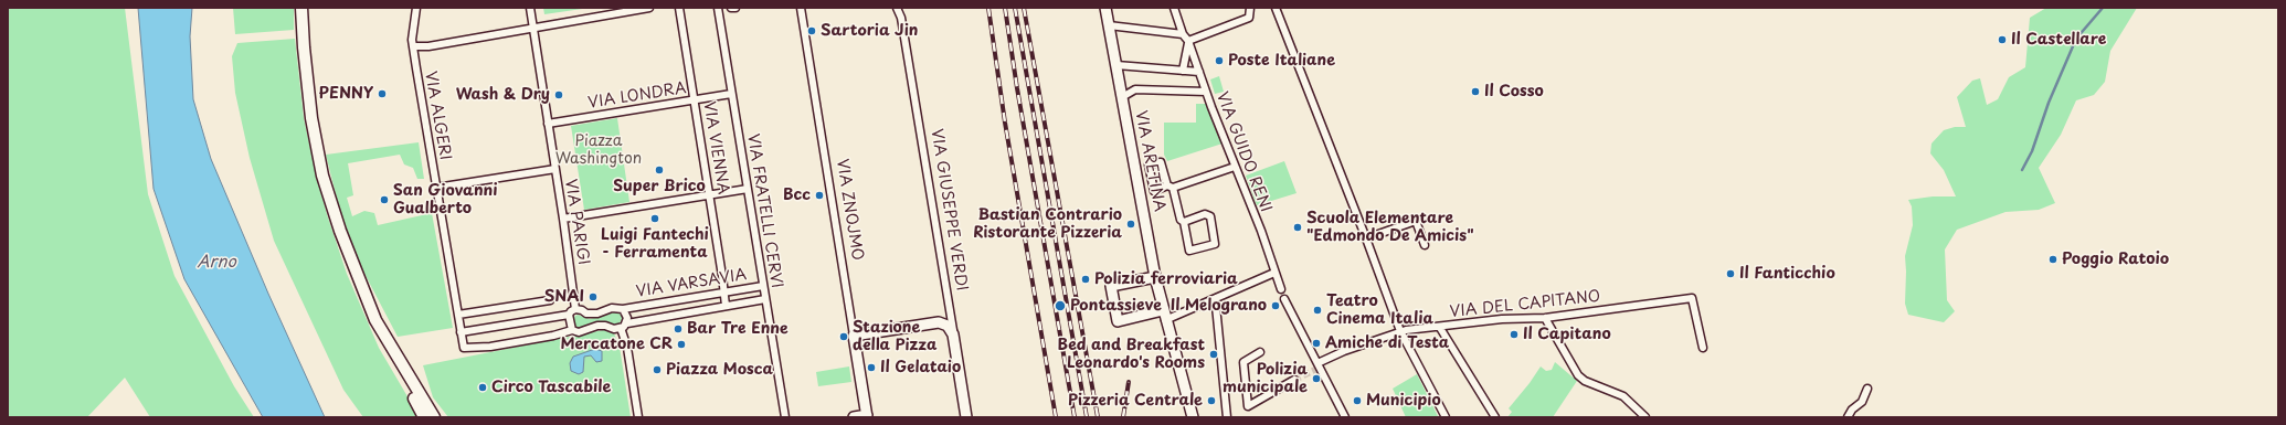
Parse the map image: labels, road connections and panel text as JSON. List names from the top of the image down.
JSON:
{
  "streets": {
    "street": [
      "VIA LONDRA",
      "VIA ALGERI",
      "VIA VIENNA",
      "VIA GUIDO RENI",
      "VIA ARETINA",
      "VIA ZNOJMO",
      "VIA GIUSEPPE VERDI",
      "VIA FRATELLI CERVI",
      "VIA PARIGI",
      "VIA VARSAVIA",
      "VIA DEL CAPITANO"
    ]
  },
  "crossings": [
    ["VIA LONDRA", "VIA VIENNA"],
    ["VIA LONDRA", "VIA FRATELLI CERVI"],
    ["VIA LONDRA", "VIA PARIGI"],
    ["VIA ALGERI", "VIA VARSAVIA"],
    ["VIA VIENNA", "VIA VARSAVIA"],
    ["VIA FRATELLI CERVI", "VIA VARSAVIA"],
    ["VIA PARIGI", "VIA VARSAVIA"]
  ],
  "water": ["Arno"],
  "parks": ["Piazza Washington"],
  "places": [
    "Sartoria Jin",
    "Il Castellare",
    "Poste Italiane",
    "Il Cosso",
    "PENNY",
    "Wash & Dry",
    "Super Brico",
    "Bcc",
    "San Giovanni Gualberto",
    "Luigi Fantechi - Ferramenta",
    "Bastian Contrario Ristorante Pizzeria",
    "Scuola Elementare \"Edmondo De Amicis\"",
    "Poggio Ratoio",
    "Il Fanticchio",
    "Polizia ferroviaria",
    "SNAI",
    "Pontassieve",
    "Il Melograno",
    "Teatro Cinema Italia",
    "Bar Tre Enne",
    "Il Capitano",
    "Stazione della Pizza",
    "Amiche di Testa",
    "Mercatone CR",
    "Bed and Breakfast Leonardo's Rooms",
    "Il Gelataio",
    "Piazza Mosca",
    "Polizia municipale",
    "Circo Tascabile",
    "Pizzeria Centrale",
    "Municipio"
  ]
}
